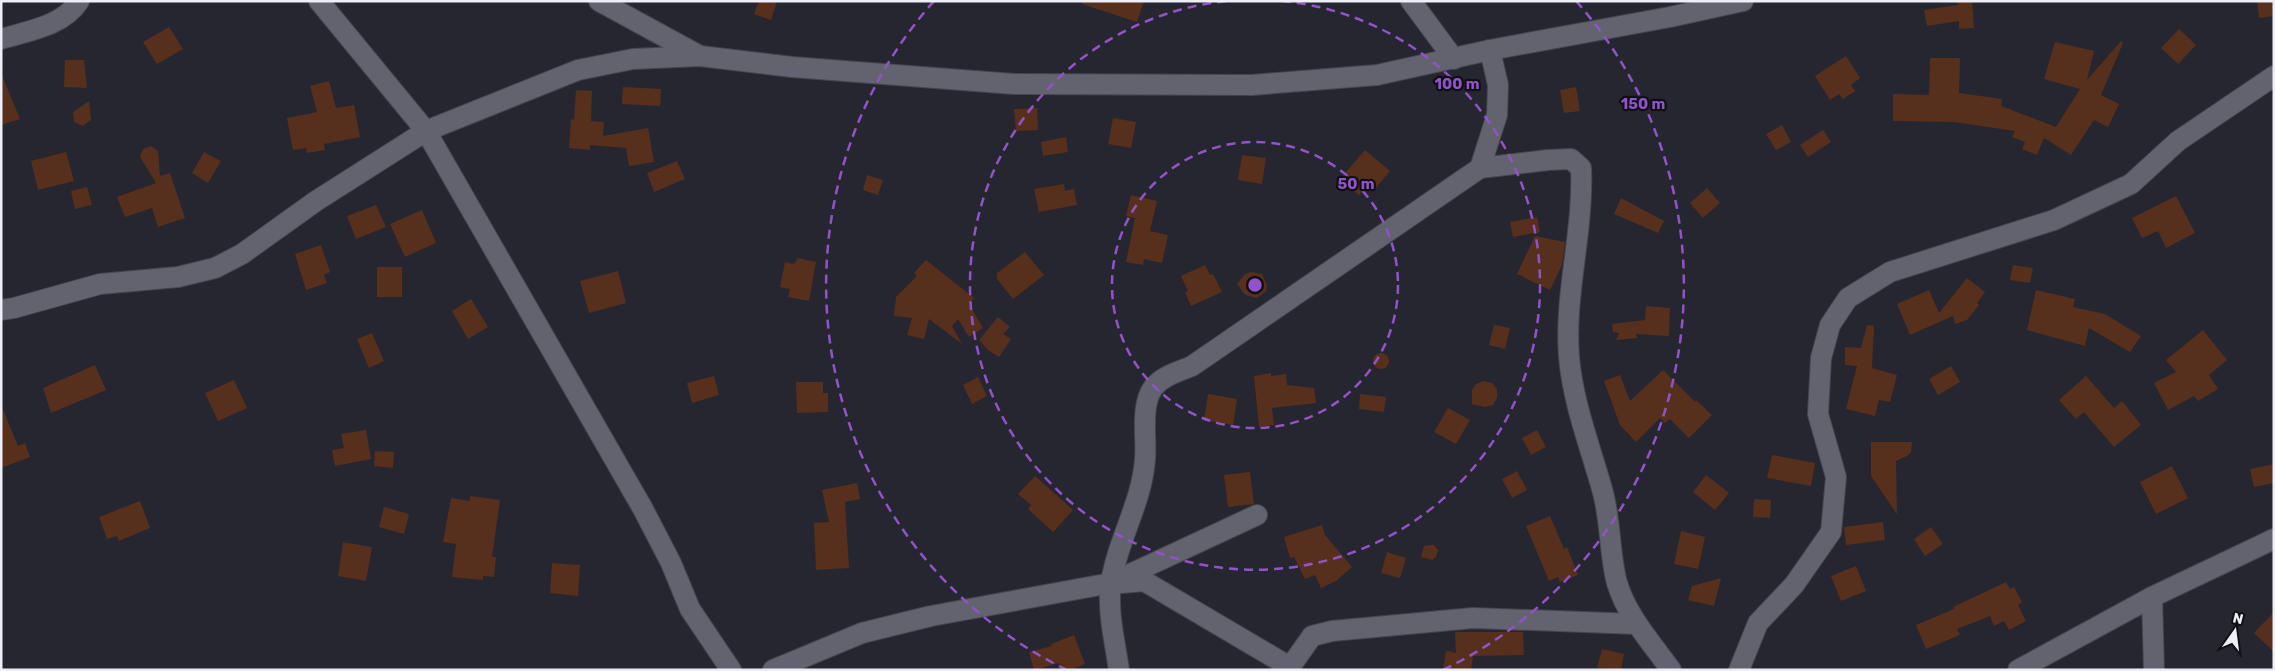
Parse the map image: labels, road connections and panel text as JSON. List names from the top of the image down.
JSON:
{
  "north": "top",
  "rings": ["100 m", "150 m", "50 m"]
}
